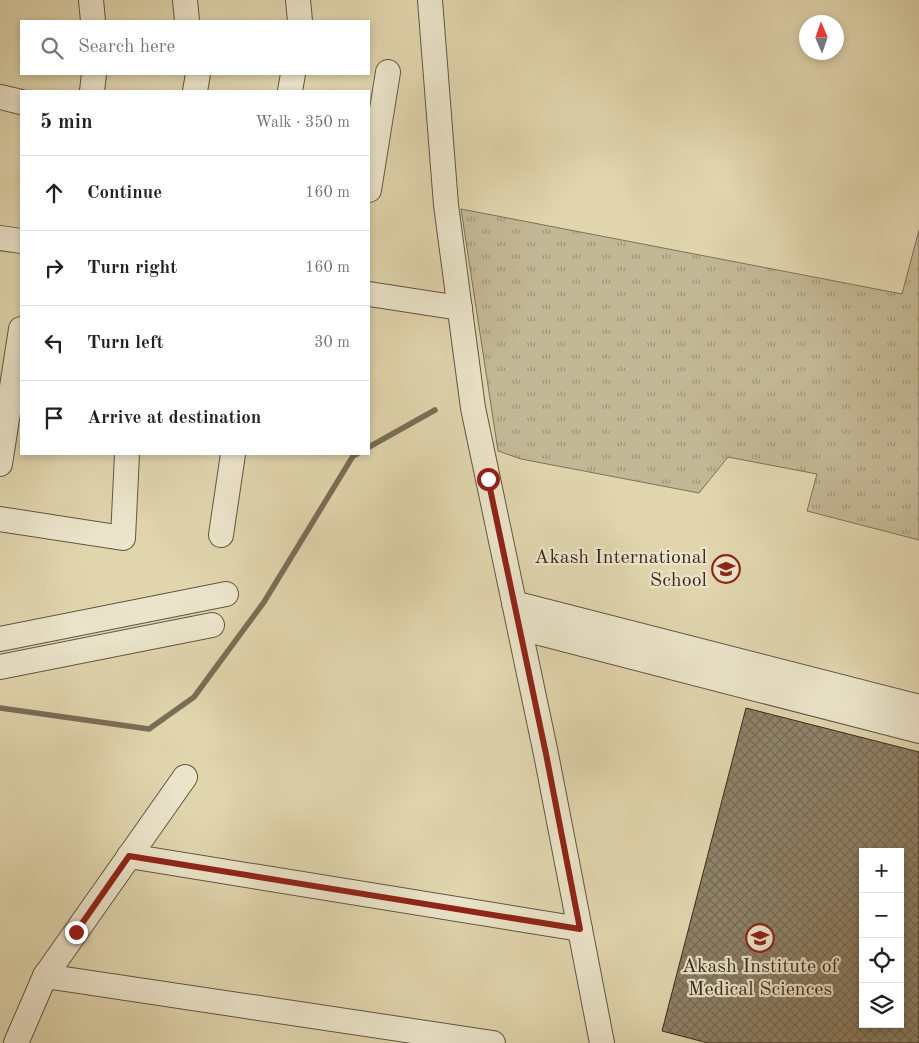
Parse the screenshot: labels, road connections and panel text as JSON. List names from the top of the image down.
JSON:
{
  "places": {
    "school or university": ["Akash International School", "Akash Institute of Medical Sciences"]
  },
  "north": "top",
  "page": {
    "search": "Search here",
    "heading": ["5 min", "Walk · 350 m"],
    "list": [
      ["Continue", "160 m"],
      ["Turn right", "160 m"],
      ["Turn left", "30 m"],
      "Arrive at destination"
    ],
    "map_buttons": ["+", "−"]
  }
}
